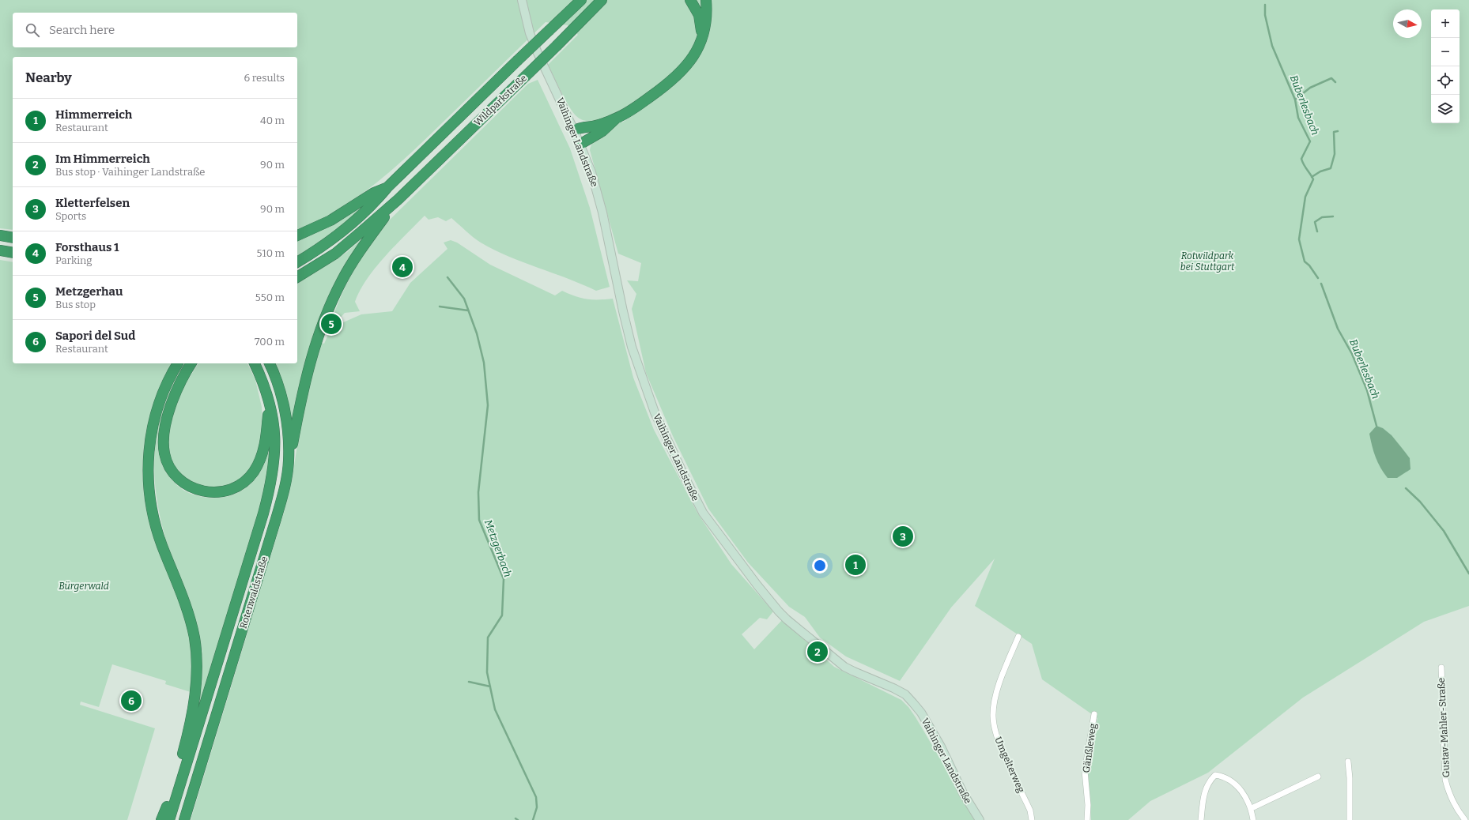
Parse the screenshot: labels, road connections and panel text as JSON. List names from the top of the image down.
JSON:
{
  "streets": {
    "highway": ["Wildparkstraße", "Rotenwaldstraße"],
    "street": [
      "Vaihinger Landstraße",
      "Gustav-Mahler-Straße",
      "Gänßleweg",
      "Umgelterweg"
    ]
  },
  "water": ["Buberlesbach", "Metzgerbach"],
  "parks": ["Rotwildpark bei Stuttgart", "Bürgerwald"],
  "north": "right",
  "page": {
    "map_buttons": ["+", "−"],
    "search": "Search here",
    "heading": ["Nearby", "6 results"],
    "list": [
      {
        "mark": "1",
        "name": "Himmerreich",
        "note": "Restaurant",
        "value": "40 m"
      },
      {
        "mark": "2",
        "name": "Im Himmerreich",
        "note": "Bus stop · Vaihinger Landstraße",
        "value": "90 m"
      },
      {
        "mark": "3",
        "name": "Kletterfelsen",
        "note": "Sports",
        "value": "90 m"
      },
      {
        "mark": "4",
        "name": "Forsthaus 1",
        "note": "Parking",
        "value": "510 m"
      },
      {
        "mark": "5",
        "name": "Metzgerhau",
        "note": "Bus stop",
        "value": "550 m"
      },
      {
        "mark": "6",
        "name": "Sapori del Sud",
        "note": "Restaurant",
        "value": "700 m"
      }
    ],
    "pins": [
      "4",
      "5",
      "3",
      "1",
      "2",
      "6"
    ]
  }
}
